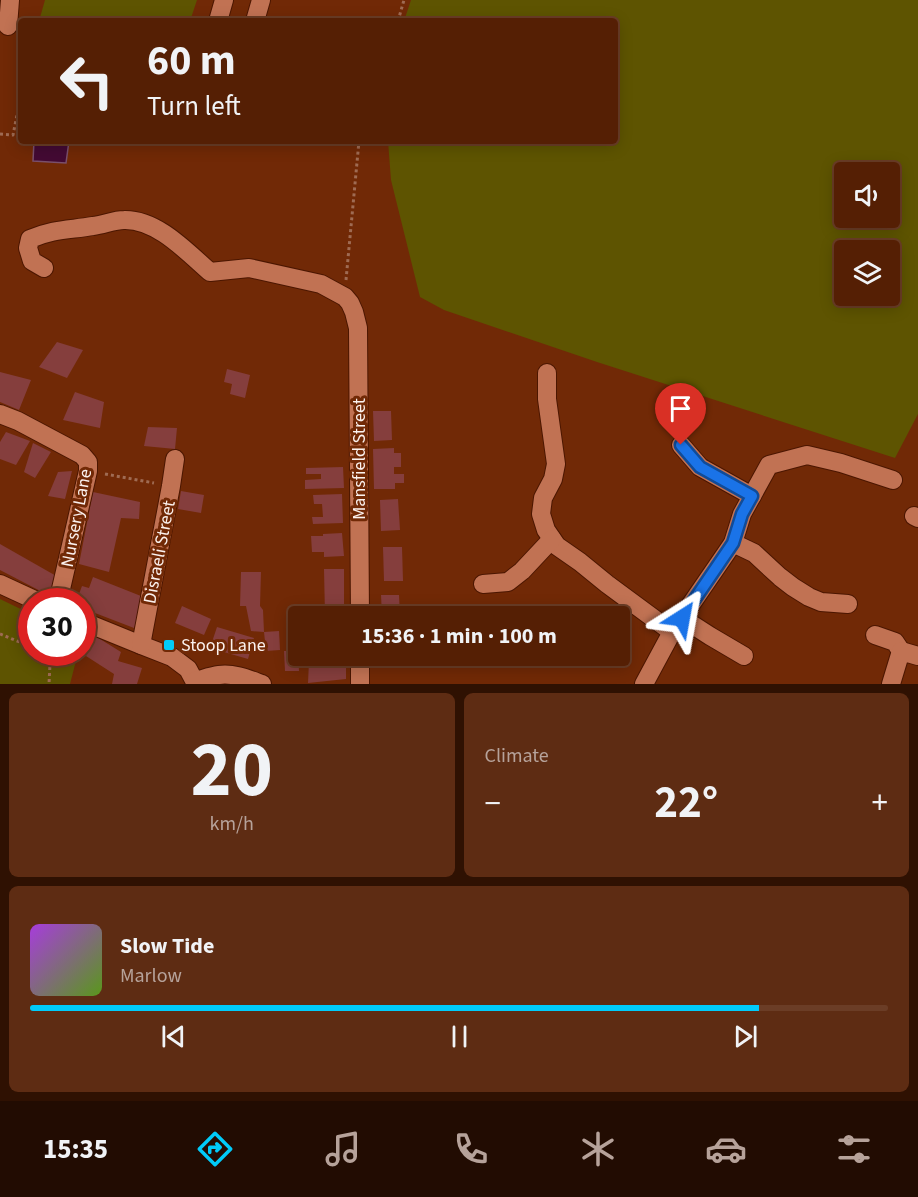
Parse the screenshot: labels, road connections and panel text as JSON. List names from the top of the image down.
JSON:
{
  "streets": {
    "street": ["Mansfield Street", "Nursery Lane", "Disraeli Street"]
  },
  "places": {
    "transit": ["Stoop Lane"]
  },
  "page": {
    "turn": ["60 m", "Turn left"],
    "limit": "30",
    "trip": "15:36 · 1 min · 100 m",
    "tile": [
      ["20", "km/h"],
      "Climate"
    ],
    "heat": ["−", "22°", "+"],
    "song": ["Slow Tide", "Marlow"],
    "tabs": "15:35"
  }
}
